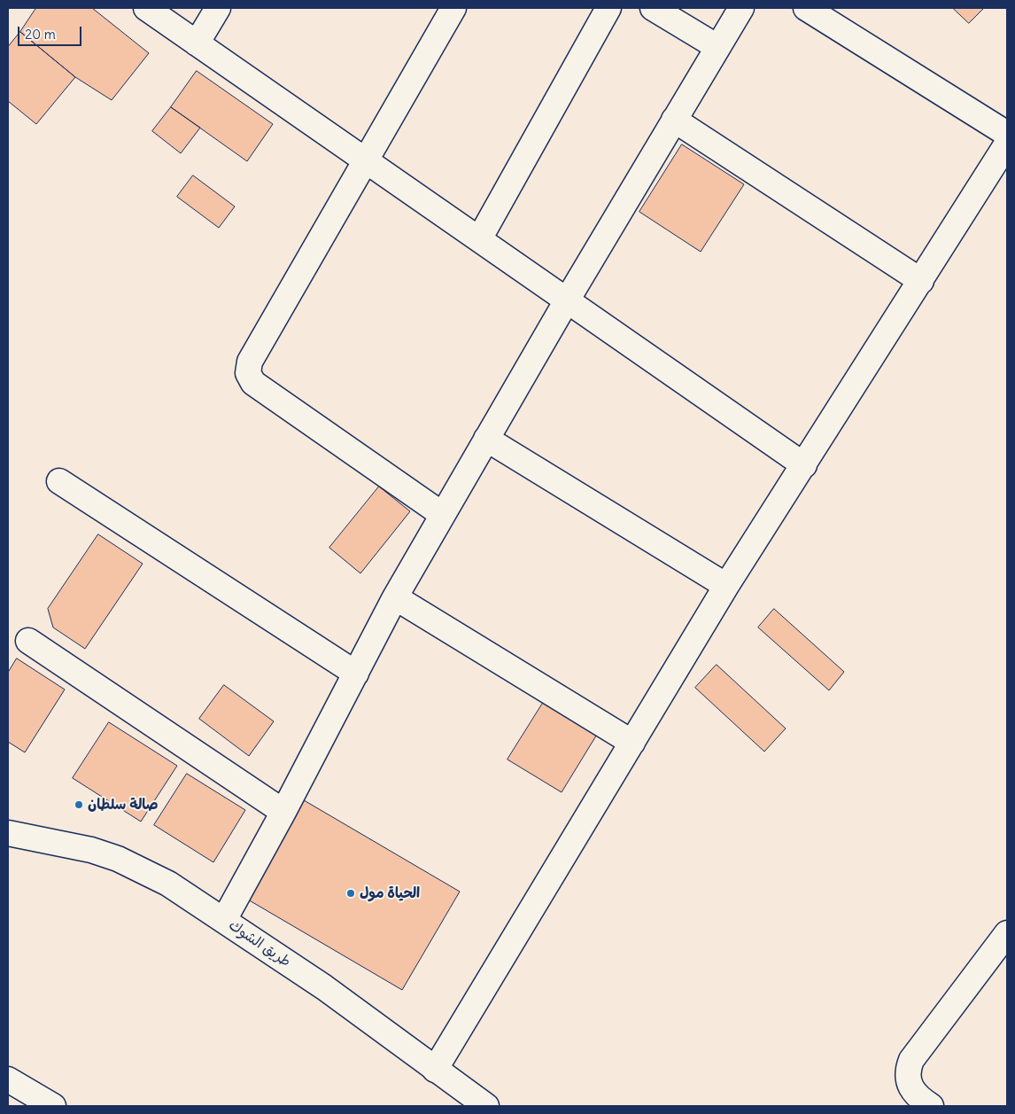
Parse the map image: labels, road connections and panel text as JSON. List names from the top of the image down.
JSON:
{
  "streets": {
    "street": ["طريق الشوك"]
  },
  "places": ["صالة سلطان", "الحياة مول"],
  "scale_bar": "20 m"
}
